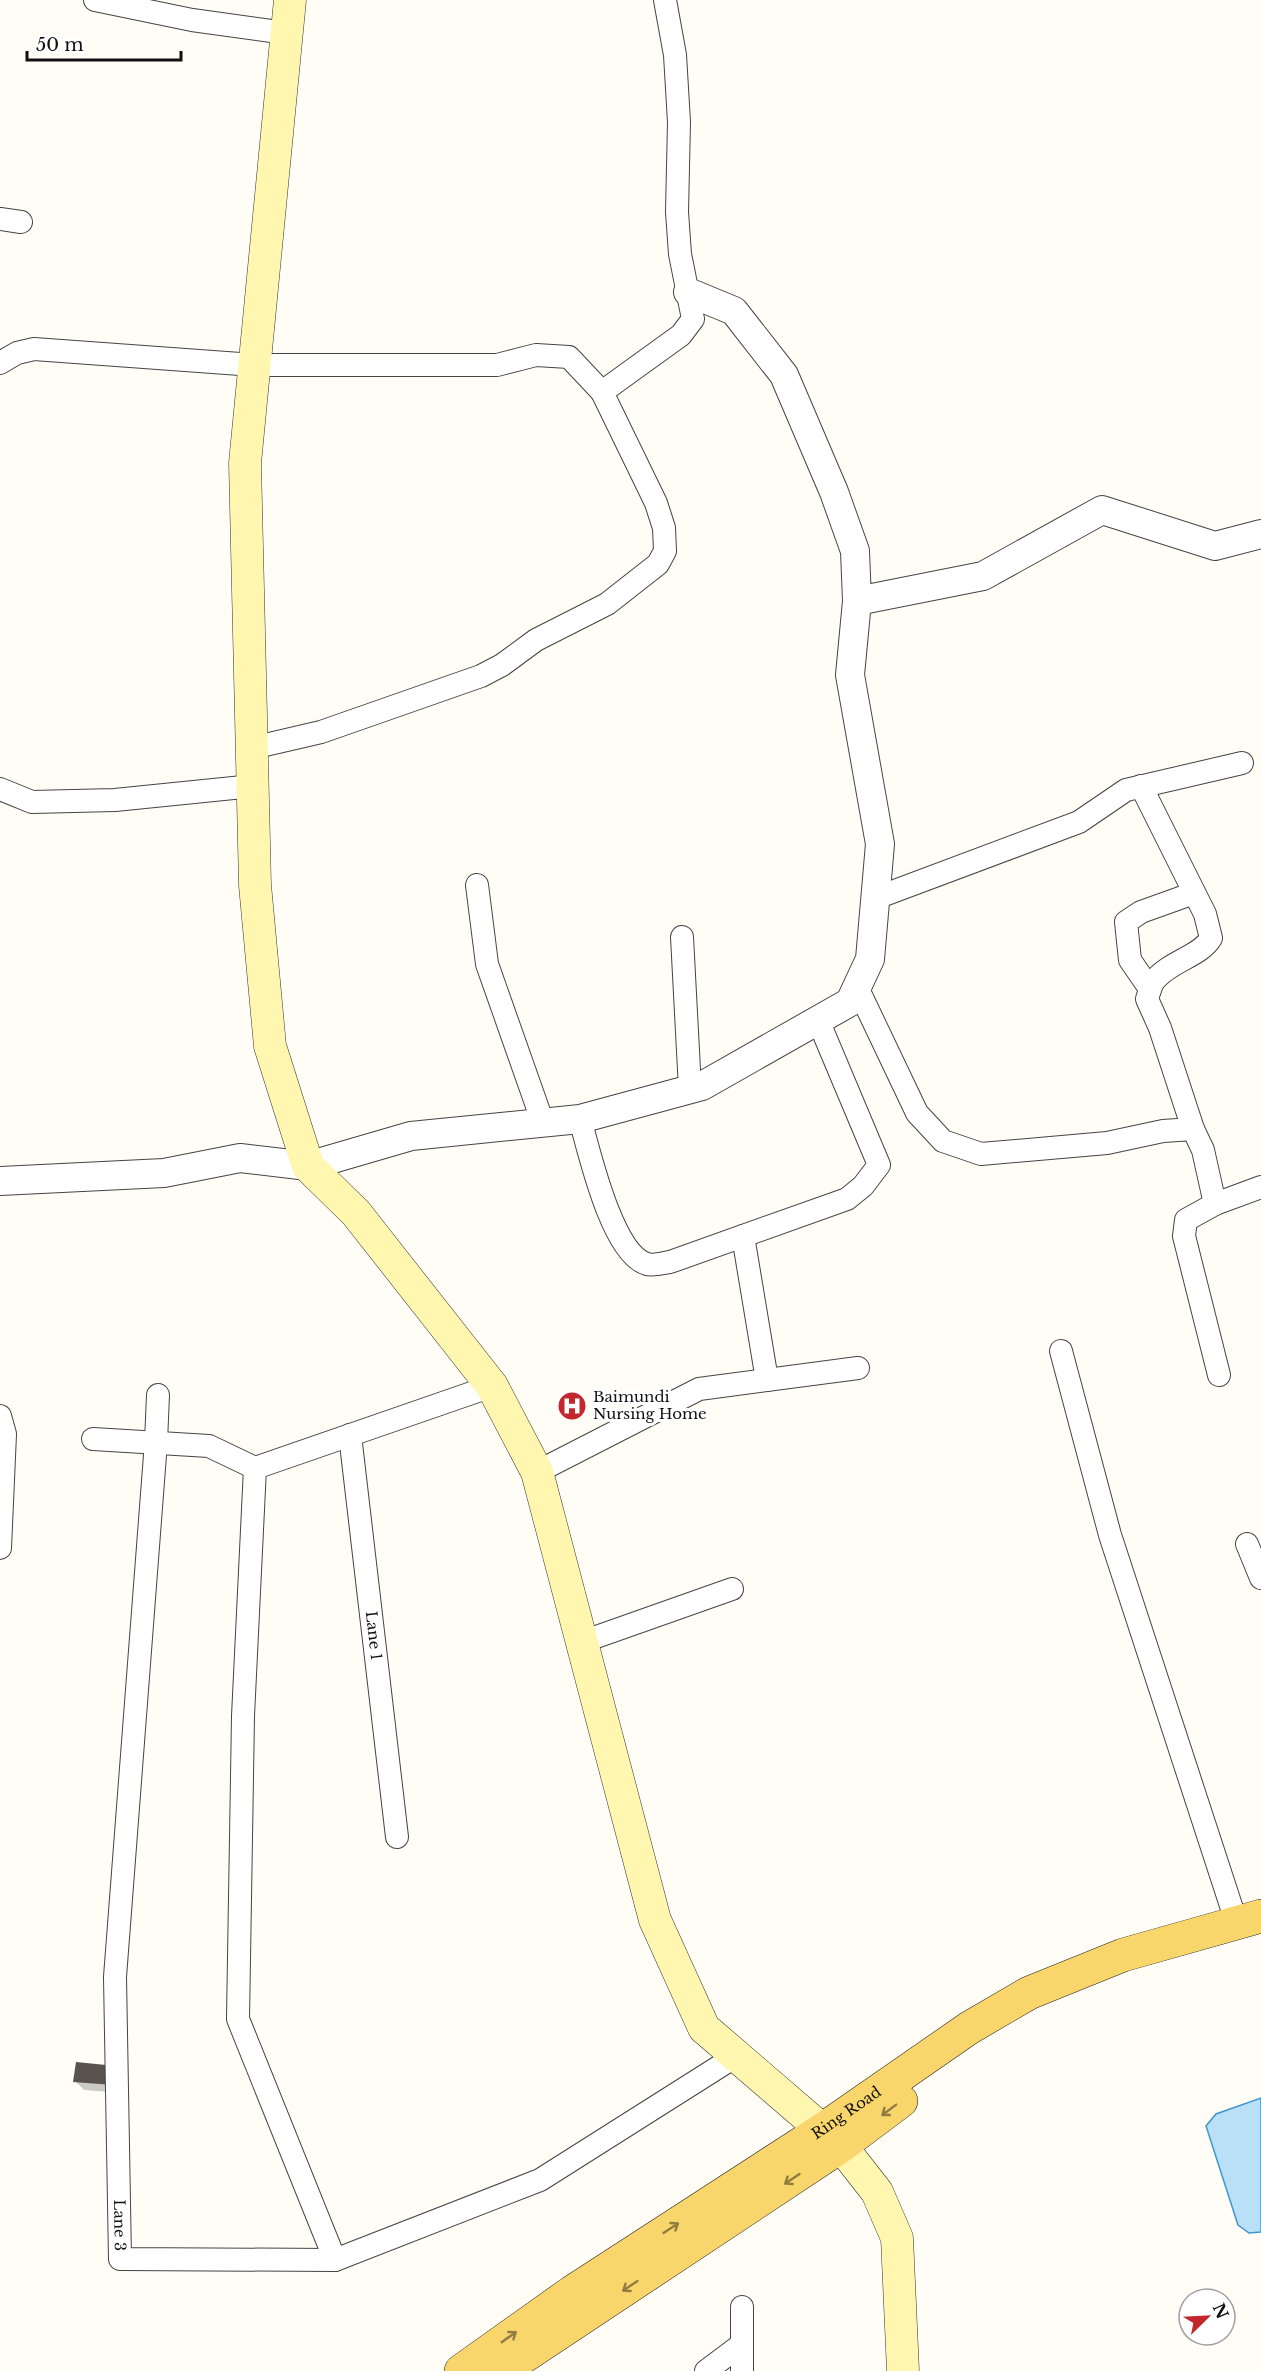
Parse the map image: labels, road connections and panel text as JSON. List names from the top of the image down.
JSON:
{
  "streets": {
    "main road": ["Ring Road"],
    "street": ["Lane 1", "Lane 3"]
  },
  "places": {
    "hospital": ["Baimundi Nursing Home"]
  },
  "scale_bar": "50 m",
  "north": "top right"
}
